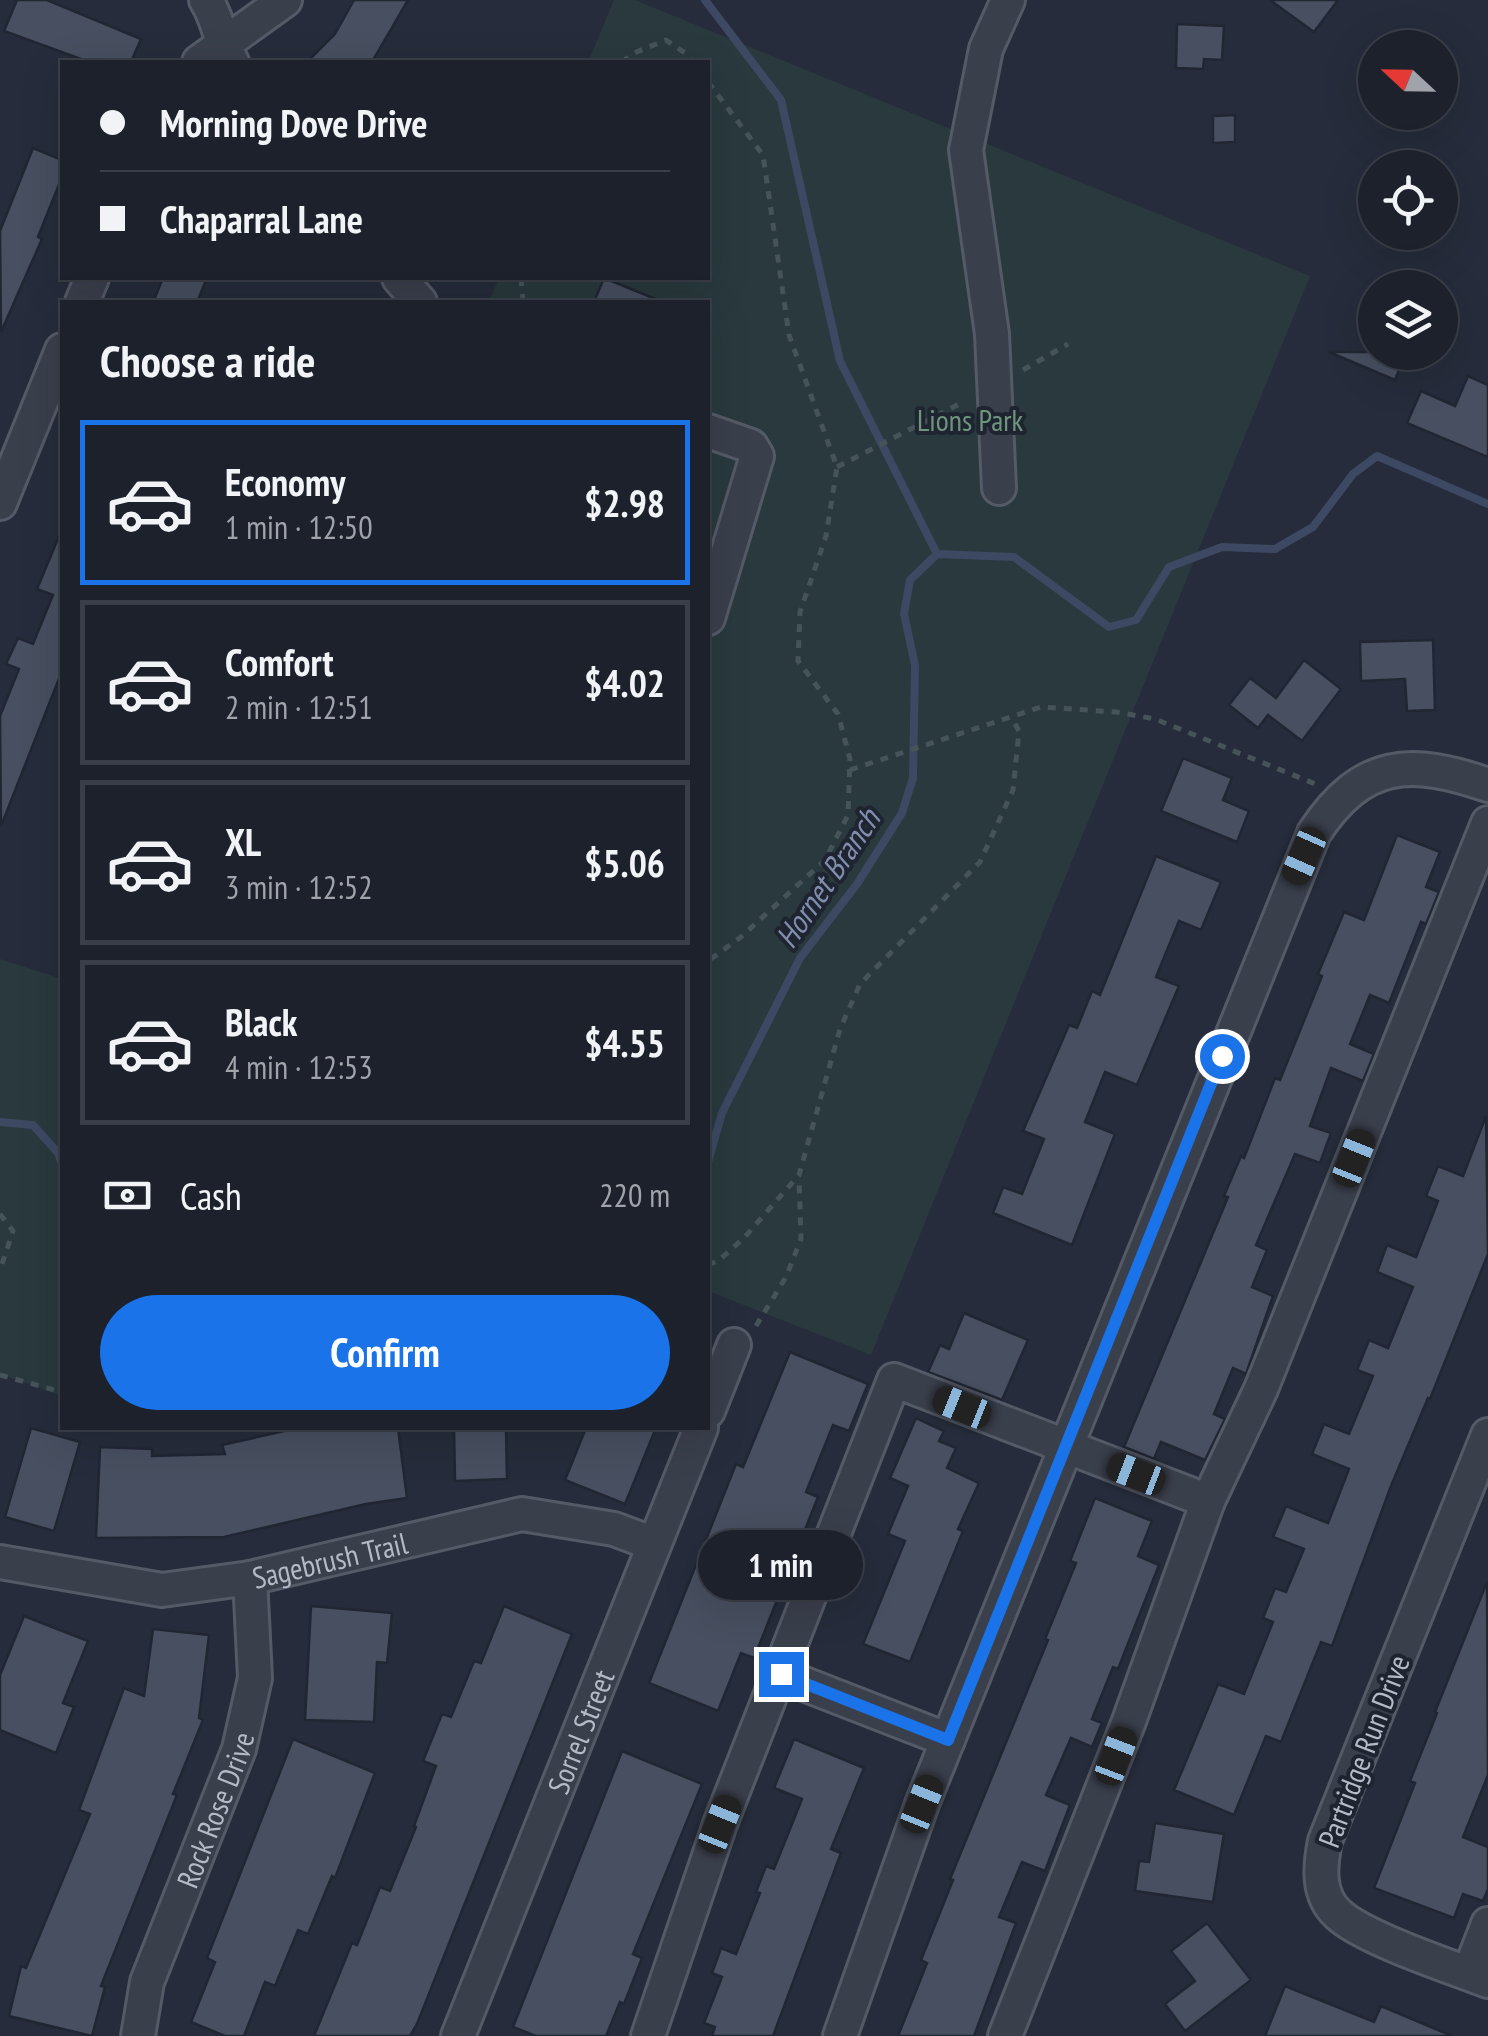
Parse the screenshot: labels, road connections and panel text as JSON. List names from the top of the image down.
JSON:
{
  "streets": {
    "street": [
      "Sagebrush Trail",
      "Sorrel Street",
      "Partridge Run Drive",
      "Rock Rose Drive"
    ]
  },
  "crossings": [
    ["Sagebrush Trail", "Sorrel Street"],
    ["Sagebrush Trail", "Rock Rose Drive"]
  ],
  "water": ["Hornet Branch"],
  "parks": ["Lions Park"],
  "north": "left",
  "page": {
    "banner": ["Morning Dove Drive", "Chaparral Lane"],
    "heading": "Choose a ride",
    "list": [
      {
        "name": "Economy",
        "note": "1 min · 12:50",
        "value": "$2.98"
      },
      {
        "name": "Comfort",
        "note": "2 min · 12:51",
        "value": "$4.02"
      },
      {
        "name": "XL",
        "note": "3 min · 12:52",
        "value": "$5.06"
      },
      {
        "name": "Black",
        "note": "4 min · 12:53",
        "value": "$4.55"
      }
    ],
    "pay": ["Cash", "220 m"],
    "buttons": "Confirm",
    "bubble": "1 min"
  }
}
